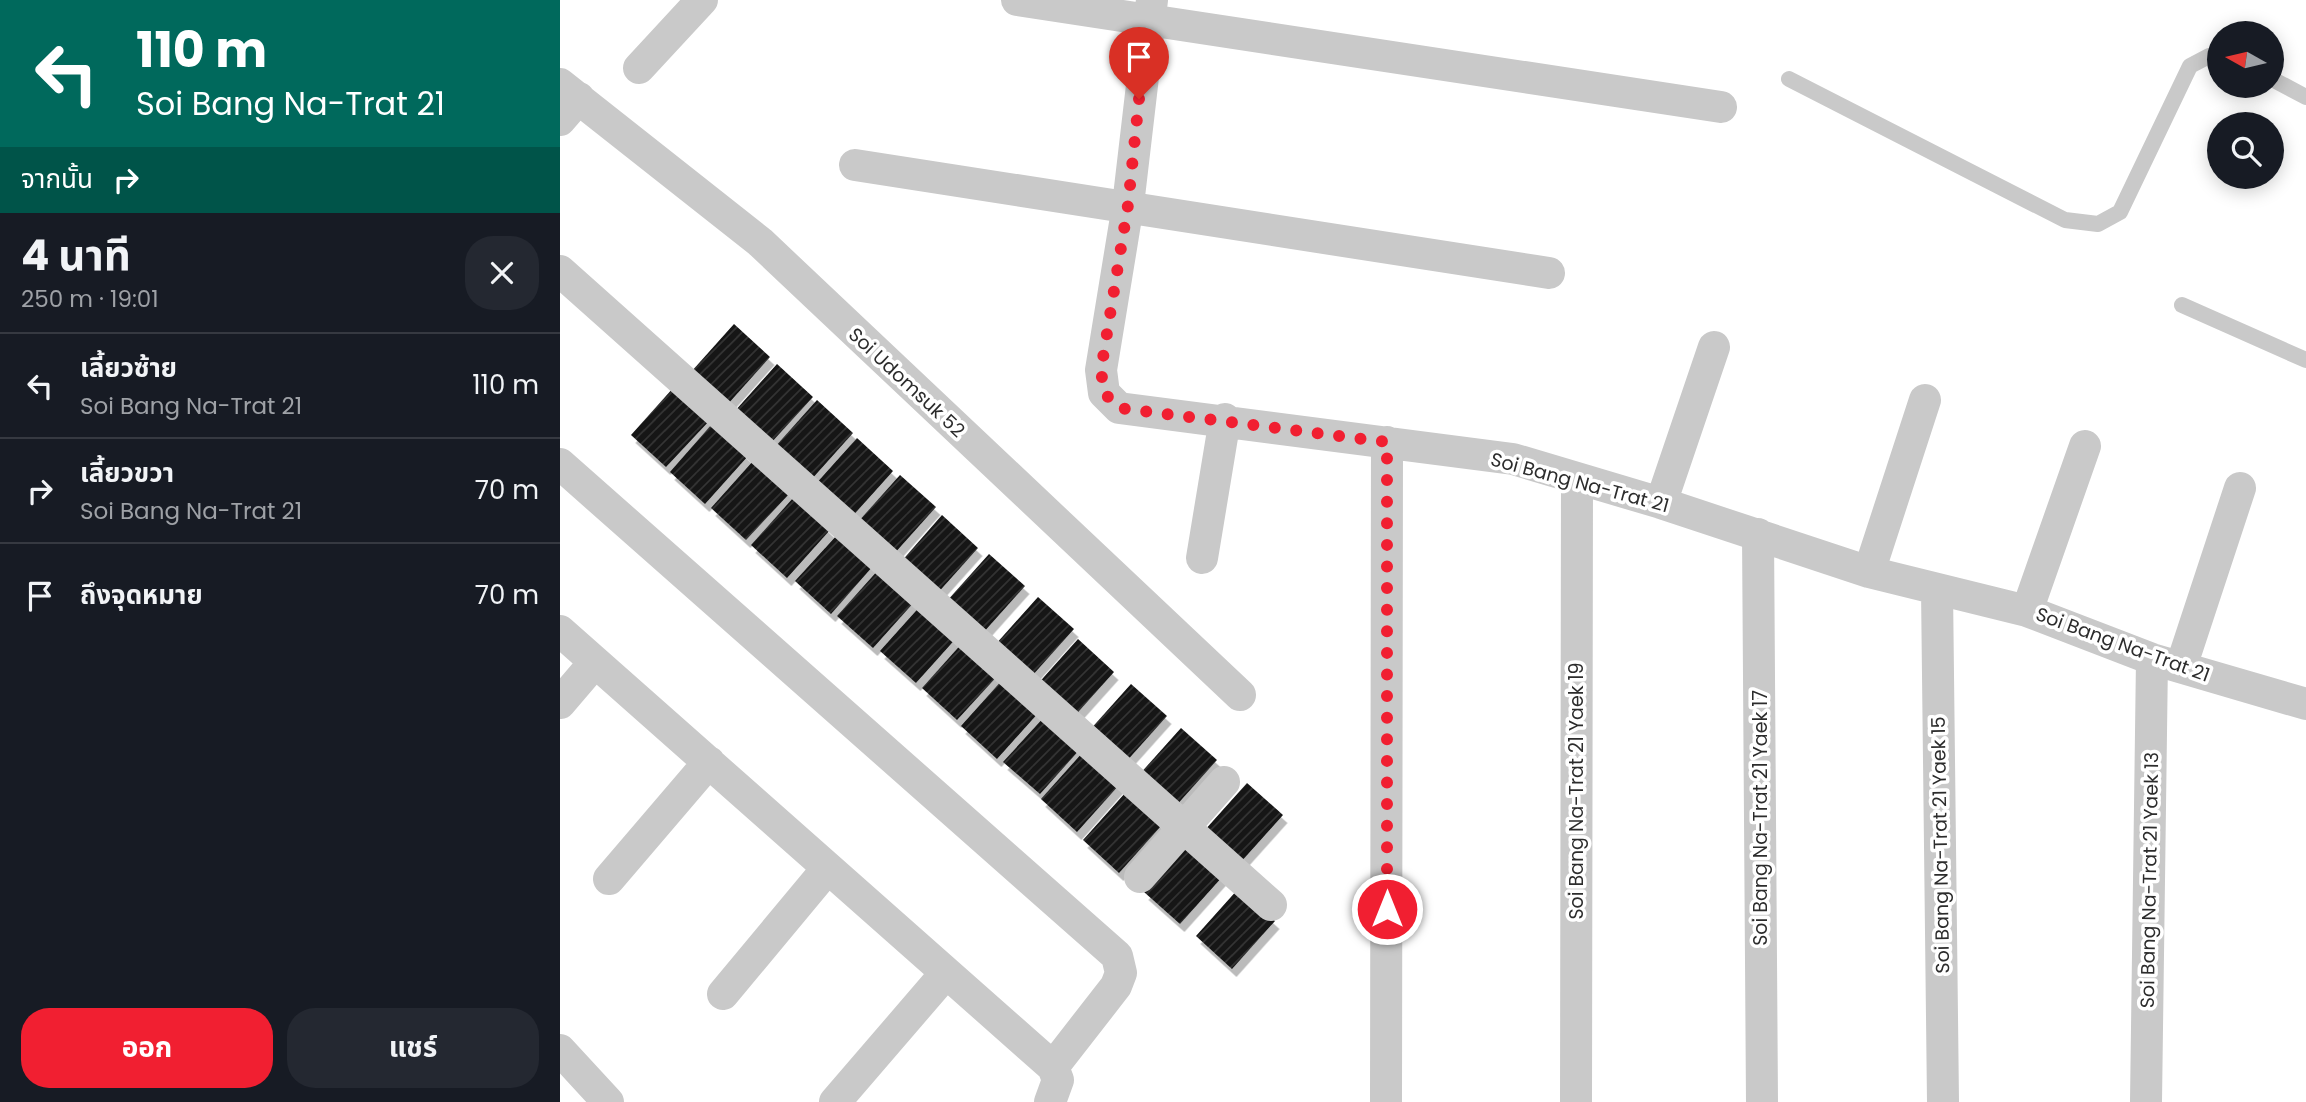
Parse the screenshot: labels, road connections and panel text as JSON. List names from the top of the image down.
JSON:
{
  "streets": {
    "street": [
      "Soi Udomsuk 52",
      "Soi Bang Na-Trat 21",
      "Soi Bang Na-Trat 21 Yaek 19",
      "Soi Bang Na-Trat 21 Yaek 17",
      "Soi Bang Na-Trat 21 Yaek 15",
      "Soi Bang Na-Trat 21 Yaek 13"
    ]
  },
  "crossings": [
    ["Soi Bang Na-Trat 21", "Soi Bang Na-Trat 21 Yaek 19"],
    ["Soi Bang Na-Trat 21", "Soi Bang Na-Trat 21 Yaek 17"],
    ["Soi Bang Na-Trat 21", "Soi Bang Na-Trat 21 Yaek 15"],
    ["Soi Bang Na-Trat 21", "Soi Bang Na-Trat 21 Yaek 13"]
  ],
  "north": "left",
  "page": {
    "turn": ["110 m", "Soi Bang Na-Trat 21"],
    "then": "จากนั้น",
    "heading": ["4 นาที", "250 m · 19:01"],
    "list": [
      {
        "name": "เลี้ยวซ้าย",
        "note": "Soi Bang Na-Trat 21",
        "value": "110 m"
      },
      {
        "name": "เลี้ยวขวา",
        "note": "Soi Bang Na-Trat 21",
        "value": "70 m"
      },
      {
        "name": "ถึงจุดหมาย",
        "value": "70 m"
      }
    ],
    "buttons": ["ออก", "แชร์"]
  }
}
